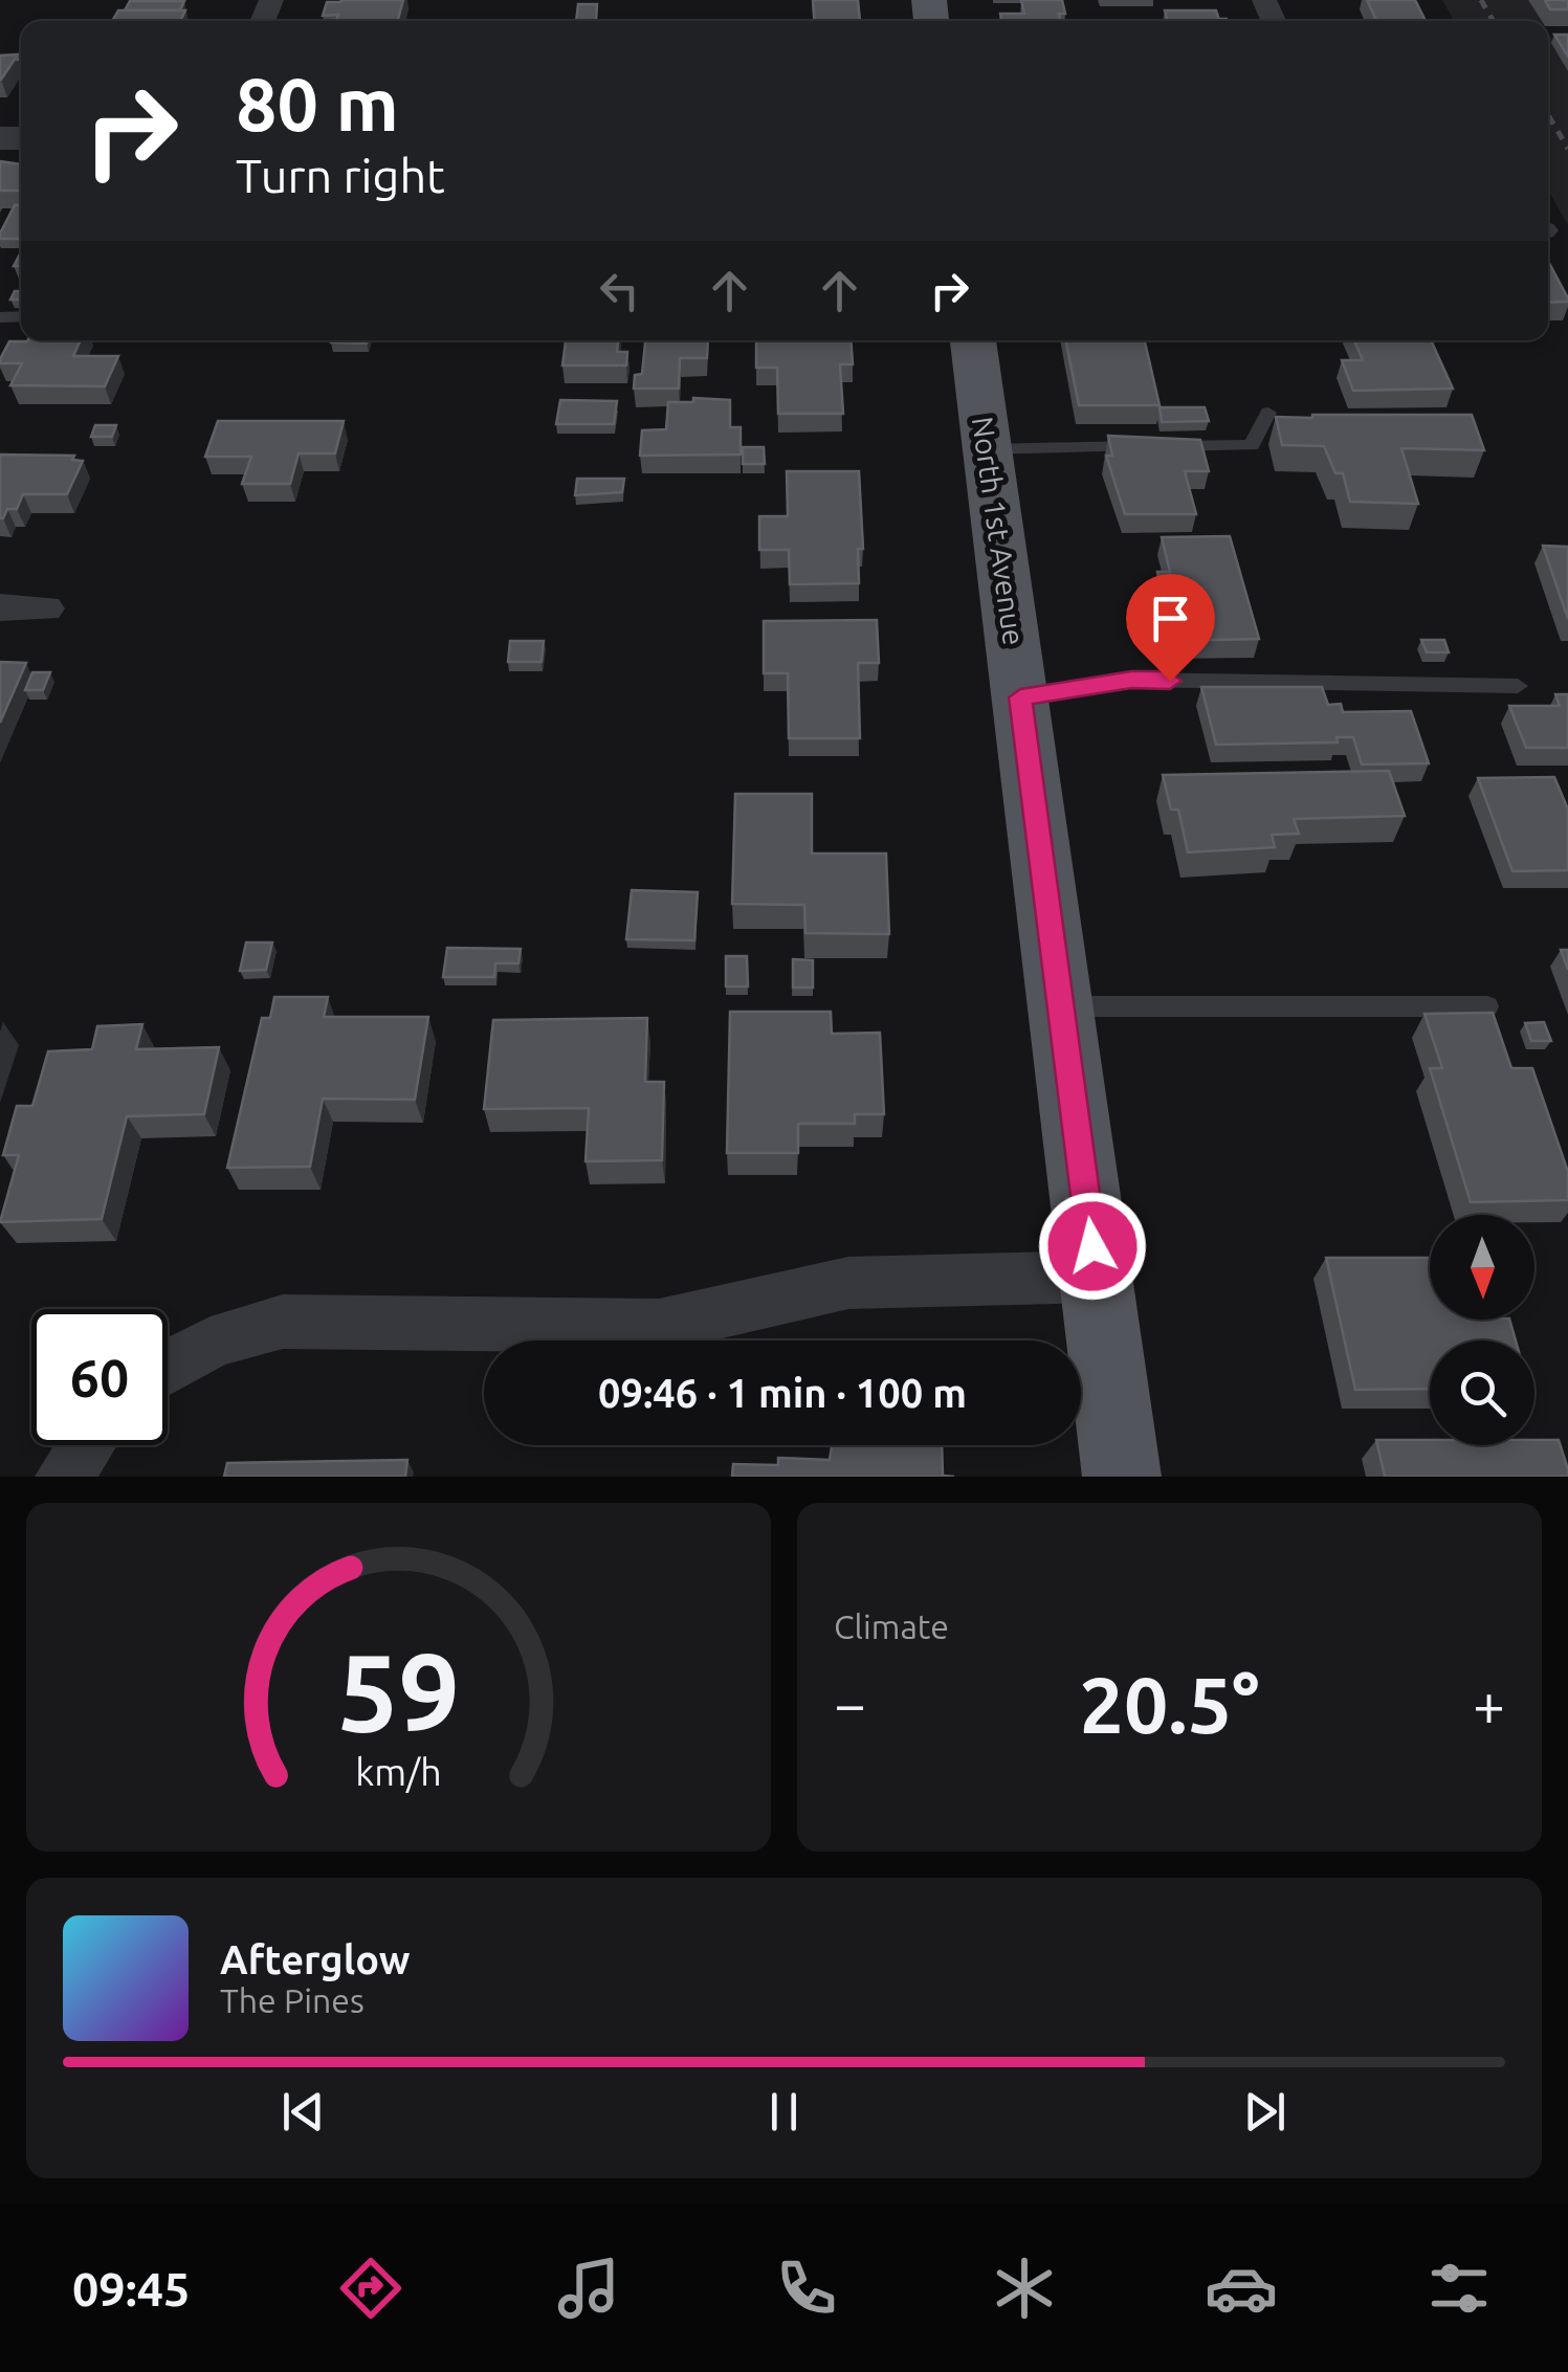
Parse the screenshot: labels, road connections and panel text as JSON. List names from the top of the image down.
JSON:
{
  "streets": {
    "main road": ["North 1st Avenue"]
  },
  "north": "bottom",
  "page": {
    "turn": ["80 m", "Turn right"],
    "limit": "60",
    "trip": "09:46 · 1 min · 100 m",
    "tile": "Climate",
    "heat": ["−", "20.5°", "+"],
    "song": ["Afterglow", "The Pines"],
    "tabs": "09:45",
    "gauge": ["59", "km/h"]
  }
}
